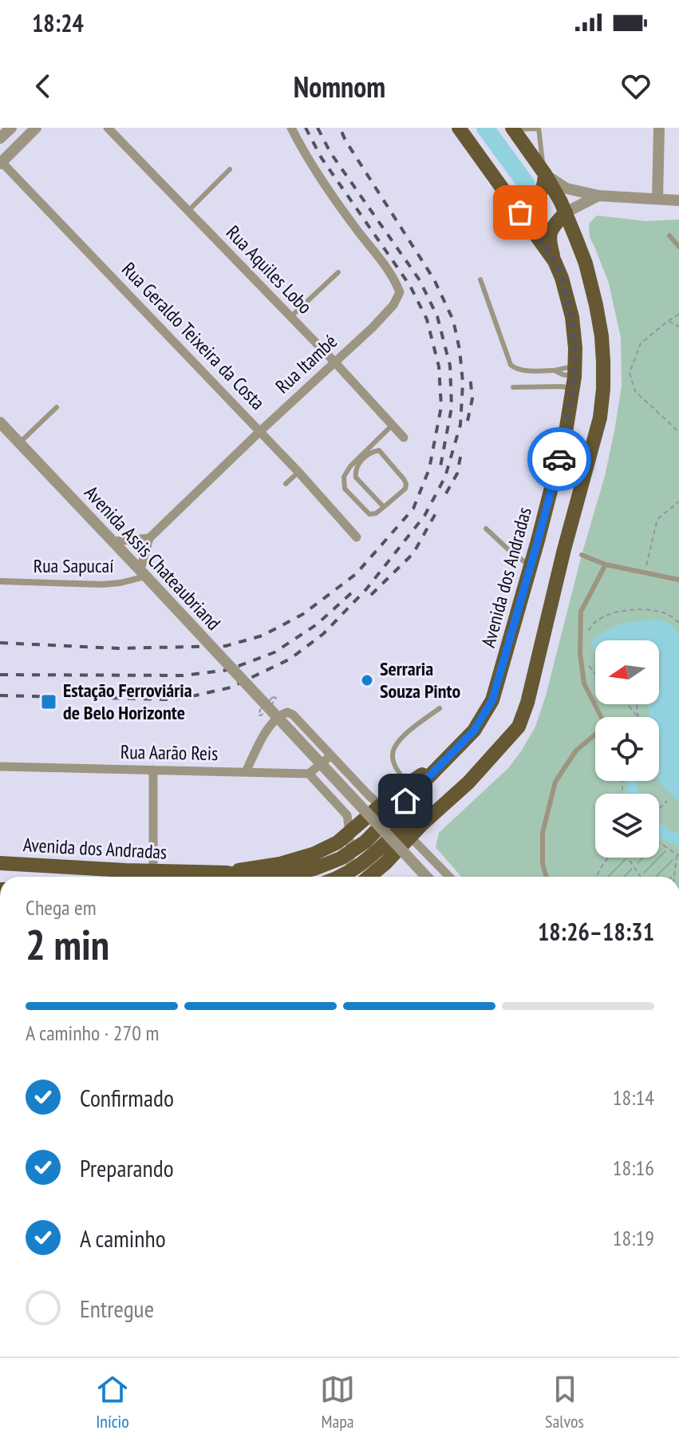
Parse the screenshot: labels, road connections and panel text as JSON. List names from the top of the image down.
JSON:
{
  "streets": {
    "main road": ["Avenida dos Andradas"],
    "street": [
      "Rua Aquiles Lobo",
      "Rua Geraldo Teixeira da Costa",
      "Rua Itambé",
      "Avenida Assis Chateaubriand",
      "Rua Sapucaí",
      "Rua Aarão Reis"
    ]
  },
  "crossings": [
    ["Rua Aquiles Lobo", "Rua Itambé"],
    ["Rua Geraldo Teixeira da Costa", "Rua Itambé"],
    ["Avenida Assis Chateaubriand", "Rua Sapucaí"]
  ],
  "places": {
    "other": ["Serraria Souza Pinto"],
    "transit": ["Estação Ferroviária de Belo Horizonte"]
  },
  "north": "left",
  "page": {
    "status": "18:24",
    "header": "Nomnom",
    "heading": ["2 min", "Chega em", "18:26–18:31"],
    "bar": "A caminho · 270 m",
    "list": [
      ["Confirmado", "18:14"],
      ["Preparando", "18:16"],
      ["A caminho", "18:19"],
      "Entregue"
    ],
    "tabs": ["Início", "Mapa", "Salvos"]
  }
}
